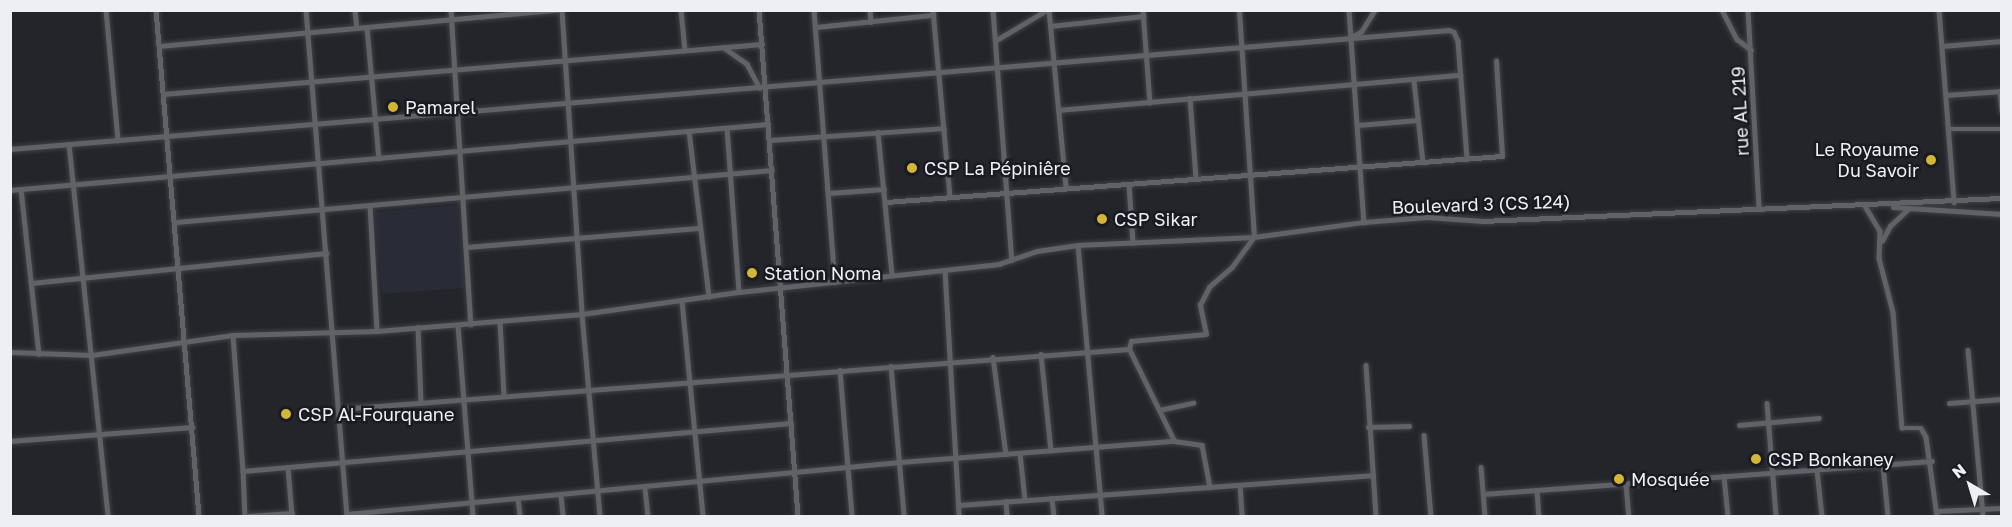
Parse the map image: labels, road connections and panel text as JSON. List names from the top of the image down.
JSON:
{
  "streets": {
    "street": ["rue AL 219", "Boulevard 3 (CS 124)"]
  },
  "crossings": [
    ["rue AL 219", "Boulevard 3 (CS 124)"]
  ],
  "places": [
    "Pamarel",
    "Le Royaume Du Savoir",
    "CSP La Pépiniêre",
    "CSP Sikar",
    "Station Noma",
    "CSP Al-Fourquane",
    "CSP Bonkaney",
    "Mosquée"
  ],
  "north": "top left"
}
